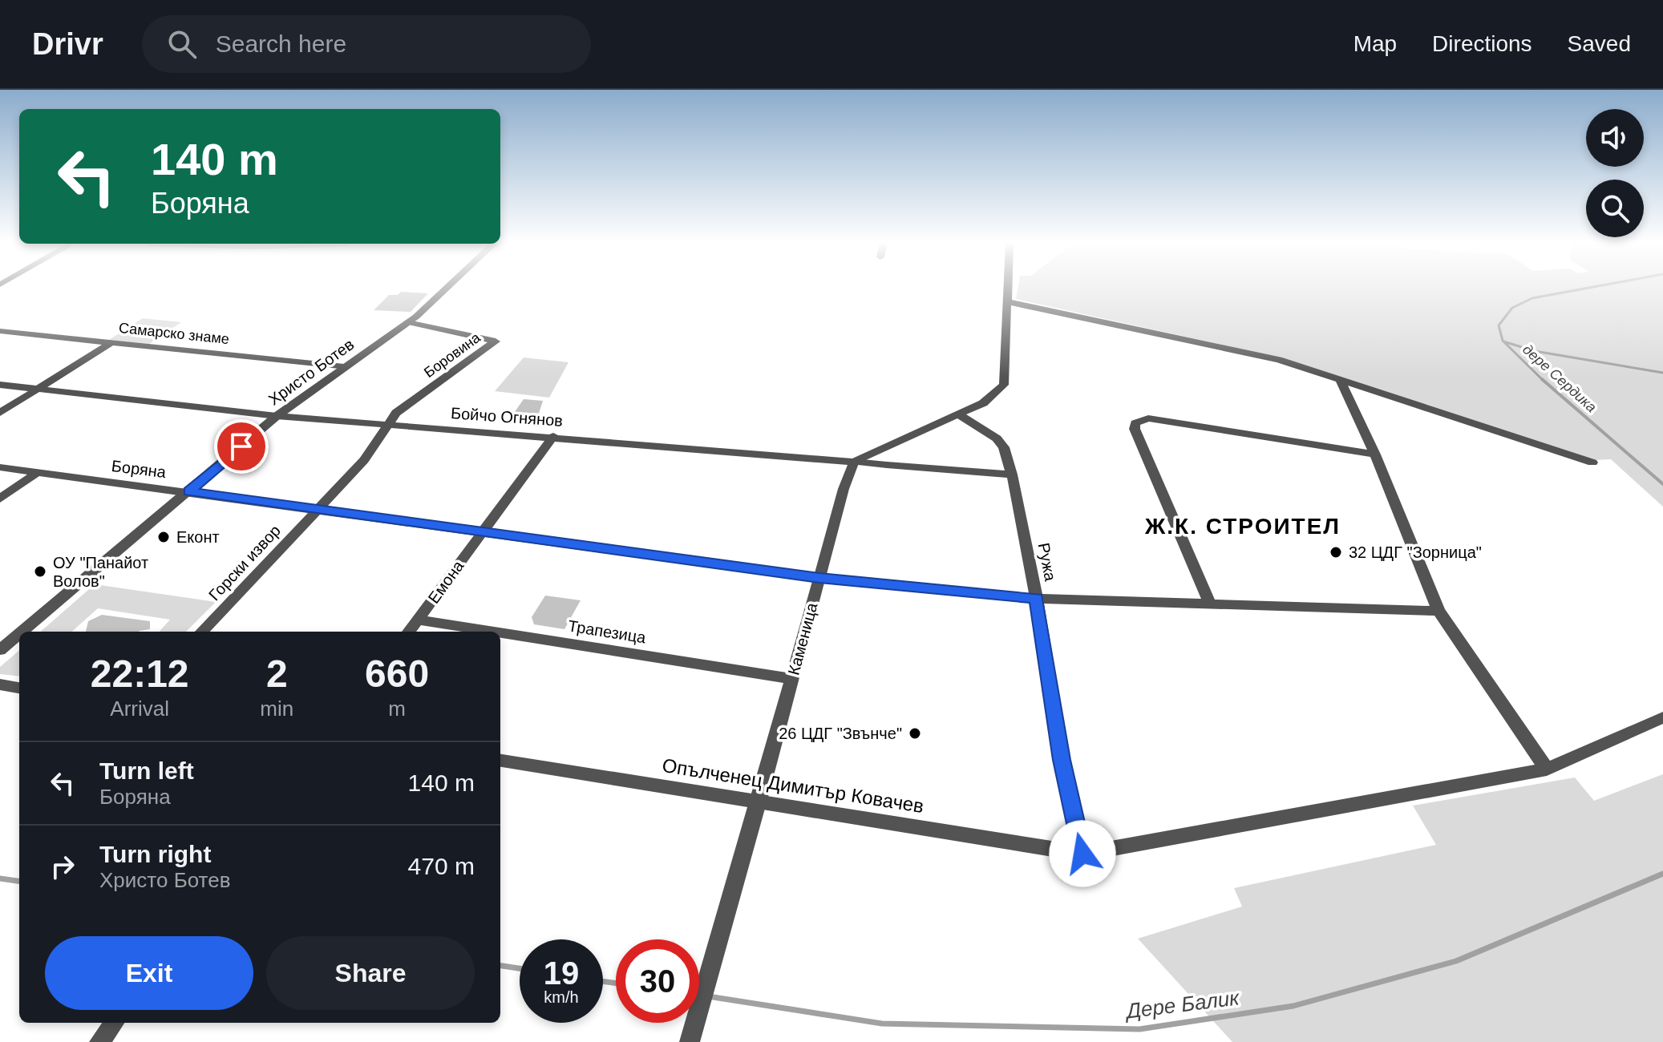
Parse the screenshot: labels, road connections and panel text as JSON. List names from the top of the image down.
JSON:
{
  "streets": {
    "street": [
      "Самарско знаме",
      "Боровина",
      "Христо Ботев",
      "Бойчо Огнянов",
      "Боряна",
      "Ружа",
      "Горски извор",
      "Емона",
      "Трапезица",
      "Каменица",
      "Опълченец Димитър Ковачев"
    ]
  },
  "crossings": [
    ["Самарско знаме", "Христо Ботев"],
    ["Боровина", "Христо Ботев"],
    ["Боровина", "Бойчо Огнянов"],
    ["Боровина", "Горски извор"],
    ["Христо Ботев", "Бойчо Огнянов"],
    ["Христо Ботев", "Боряна"],
    ["Бойчо Огнянов", "Ружа"],
    ["Бойчо Огнянов", "Горски извор"],
    ["Бойчо Огнянов", "Емона"],
    ["Бойчо Огнянов", "Каменица"],
    ["Боряна", "Ружа"],
    ["Боряна", "Горски извор"],
    ["Боряна", "Емона"],
    ["Боряна", "Каменица"],
    ["Ружа", "Опълченец Димитър Ковачев"],
    ["Емона", "Трапезица"],
    ["Трапезица", "Каменица"],
    ["Каменица", "Опълченец Димитър Ковачев"]
  ],
  "districts": ["Ж.К. СТРОИТЕЛ"],
  "water": ["дере Сердика", "Дере Балик"],
  "places": [
    "Еконт",
    "32 ЦДГ \"Зорница\"",
    "ОУ \"Панайот Волов\"",
    "26 ЦДГ \"Звънче\""
  ],
  "page": {
    "header": "Drivr",
    "search": "Search here",
    "nav": ["Map", "Directions", "Saved"],
    "turn": ["140 m", "Боряна"],
    "eta": [
      "22:12",
      "Arrival",
      "2",
      "min",
      "660",
      "m"
    ],
    "list": [
      {
        "name": "Turn left",
        "note": "Боряна",
        "value": "140 m"
      },
      {
        "name": "Turn right",
        "note": "Христо Ботев",
        "value": "470 m"
      }
    ],
    "buttons": ["Exit", "Share"],
    "speed": "19 km/h",
    "limit": "30"
  }
}
